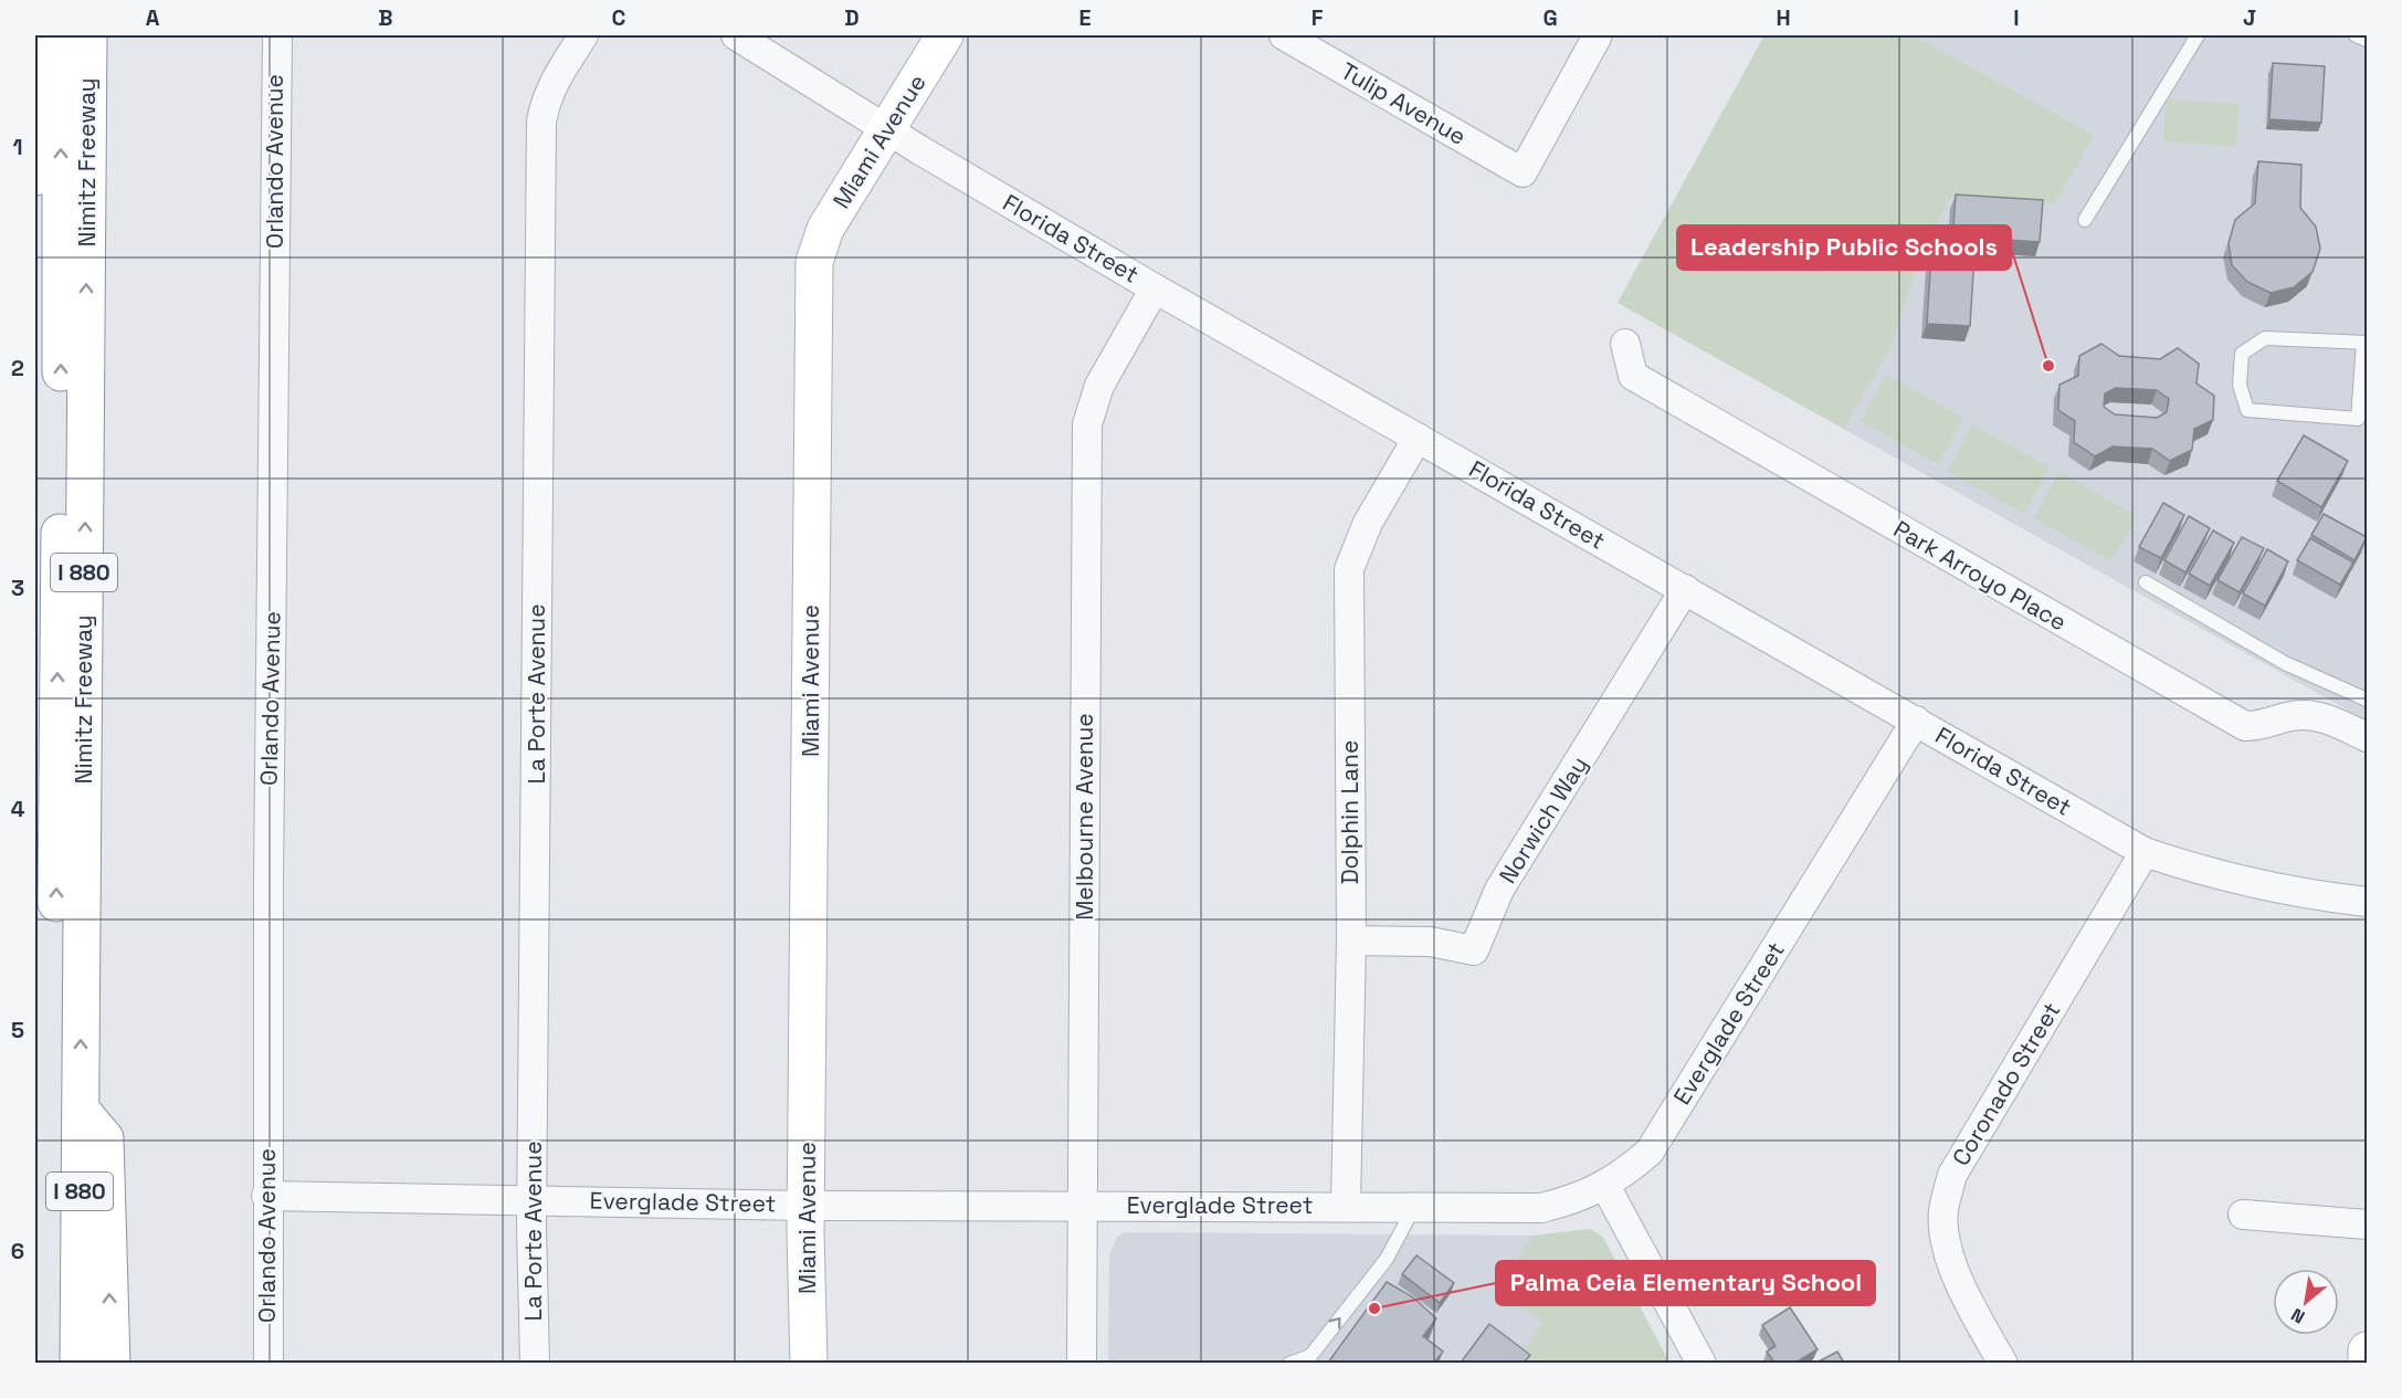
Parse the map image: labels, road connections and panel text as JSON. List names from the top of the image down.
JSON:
{
  "streets": {
    "main road": ["Miami Avenue", "Nimitz Freeway", "I 880"],
    "street": [
      "Tulip Avenue",
      "Orlando Avenue",
      "Florida Street",
      "Park Arroyo Place",
      "La Porte Avenue",
      "Dolphin Lane",
      "Melbourne Avenue",
      "Norwich Way",
      "Everglade Street",
      "Coronado Street"
    ]
  },
  "crossings": [
    ["Miami Avenue", "Florida Street"],
    ["Miami Avenue", "Everglade Street"],
    ["Orlando Avenue", "Everglade Street"],
    ["Nimitz Freeway", "I 880"],
    ["Florida Street", "Dolphin Lane"],
    ["Florida Street", "Melbourne Avenue"],
    ["Florida Street", "Norwich Way"],
    ["Florida Street", "Everglade Street"],
    ["Florida Street", "Coronado Street"],
    ["La Porte Avenue", "Everglade Street"],
    ["Dolphin Lane", "Norwich Way"],
    ["Dolphin Lane", "Everglade Street"],
    ["Melbourne Avenue", "Everglade Street"]
  ],
  "places": ["Leadership Public Schools", "Palma Ceia Elementary School"],
  "north": "bottom left",
  "grid": {
    "columns": [
      "A",
      "B",
      "C",
      "D",
      "E",
      "F",
      "G",
      "H",
      "I",
      "J"
    ],
    "rows": [
      "1",
      "2",
      "3",
      "4",
      "5",
      "6"
    ]
  }
}
